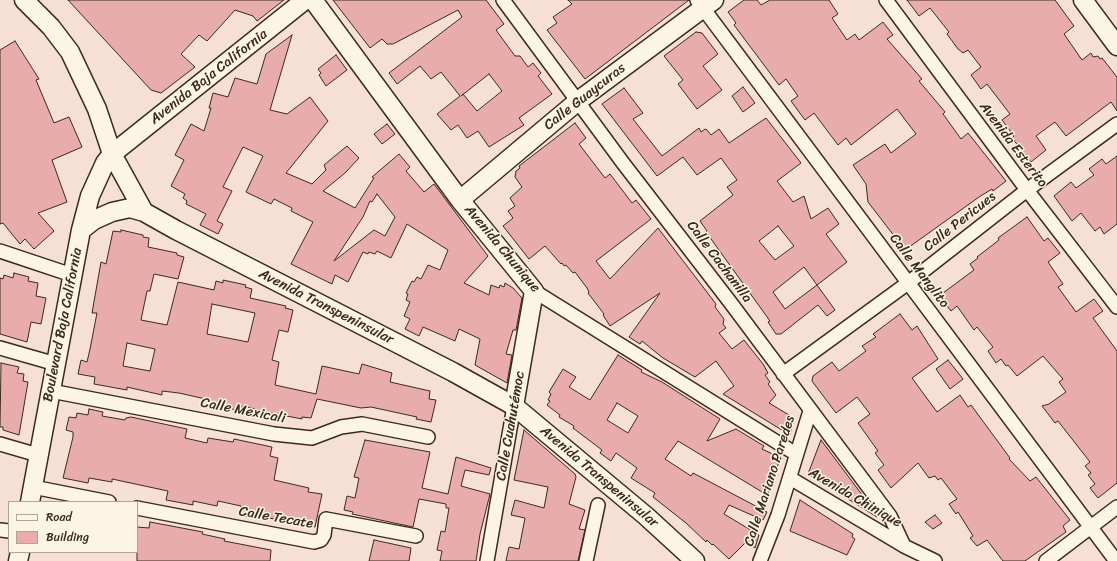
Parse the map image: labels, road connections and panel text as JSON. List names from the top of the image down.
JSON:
{
  "streets": {
    "street": [
      "Avenida Baja California",
      "Calle Guaycuras",
      "Avenida Esterito",
      "Calle Pericues",
      "Avenida Chunique",
      "Calle Cachanilla",
      "Calle Manglito",
      "Avenida Transpeninsular",
      "Boulevard Baja California",
      "Calle Mexicali",
      "Calle Cuahutémoc",
      "Calle Mariano Paredes",
      "Avenida Chinique",
      "Calle Tecate"
    ]
  },
  "crossings": [
    ["Avenida Baja California", "Boulevard Baja California"],
    ["Calle Guaycuras", "Avenida Chunique"],
    ["Calle Guaycuras", "Calle Cachanilla"],
    ["Calle Guaycuras", "Calle Manglito"],
    ["Avenida Esterito", "Calle Pericues"],
    ["Calle Pericues", "Calle Cachanilla"],
    ["Calle Pericues", "Calle Manglito"],
    ["Avenida Chunique", "Calle Cuahutémoc"],
    ["Avenida Chunique", "Calle Mariano Paredes"],
    ["Calle Cachanilla", "Calle Mariano Paredes"],
    ["Calle Cachanilla", "Avenida Chinique"],
    ["Avenida Transpeninsular", "Calle Cuahutémoc"],
    ["Boulevard Baja California", "Calle Mexicali"],
    ["Calle Mariano Paredes", "Avenida Chinique"]
  ],
  "legend": ["Road", "Building"]
}
